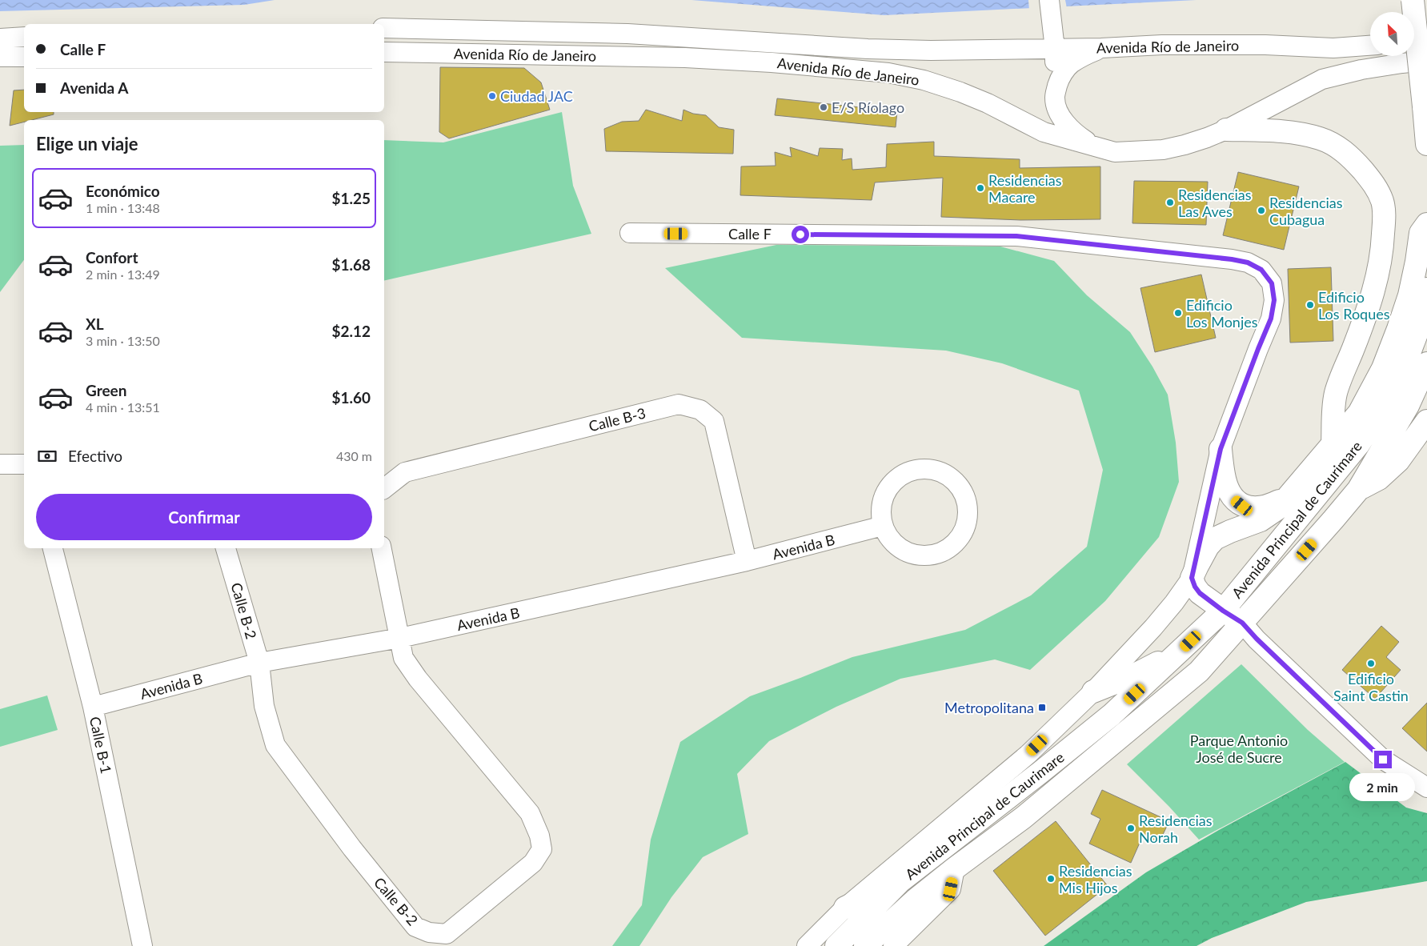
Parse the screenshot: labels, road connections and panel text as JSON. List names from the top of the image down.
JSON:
{
  "streets": {
    "main road": ["Avenida Principal de Caurimare"],
    "street": [
      "Avenida Río de Janeiro",
      "Calle F",
      "Calle B-3",
      "Avenida B",
      "Calle B-2",
      "Calle B-1"
    ]
  },
  "crossings": [
    ["Calle F", "Avenida Principal de Caurimare"],
    ["Calle B-3", "Avenida B"],
    ["Avenida B", "Calle B-2"],
    ["Avenida B", "Calle B-1"]
  ],
  "parks": ["Parque Antonio José de Sucre"],
  "places": {
    "other": [
      "Ciudad JAC",
      "E/S Ríolago",
      "Residencias Macare",
      "Residencias Las Aves",
      "Residencias Cubagua",
      "Edificio Los Roques",
      "Edificio Los Monjes",
      "Edificio Saint Castin",
      "Residencias Norah",
      "Residencias Mis Hijos"
    ],
    "transit": ["Metropolitana"]
  },
  "north": "top left",
  "page": {
    "banner": ["Calle F", "Avenida A"],
    "heading": "Elige un viaje",
    "list": [
      {
        "name": "Económico",
        "note": "1 min · 13:48",
        "value": "$1.25"
      },
      {
        "name": "Confort",
        "note": "2 min · 13:49",
        "value": "$1.68"
      },
      {
        "name": "XL",
        "note": "3 min · 13:50",
        "value": "$2.12"
      },
      {
        "name": "Green",
        "note": "4 min · 13:51",
        "value": "$1.60"
      }
    ],
    "pay": ["Efectivo", "430 m"],
    "buttons": "Confirmar",
    "bubble": "2 min"
  }
}
